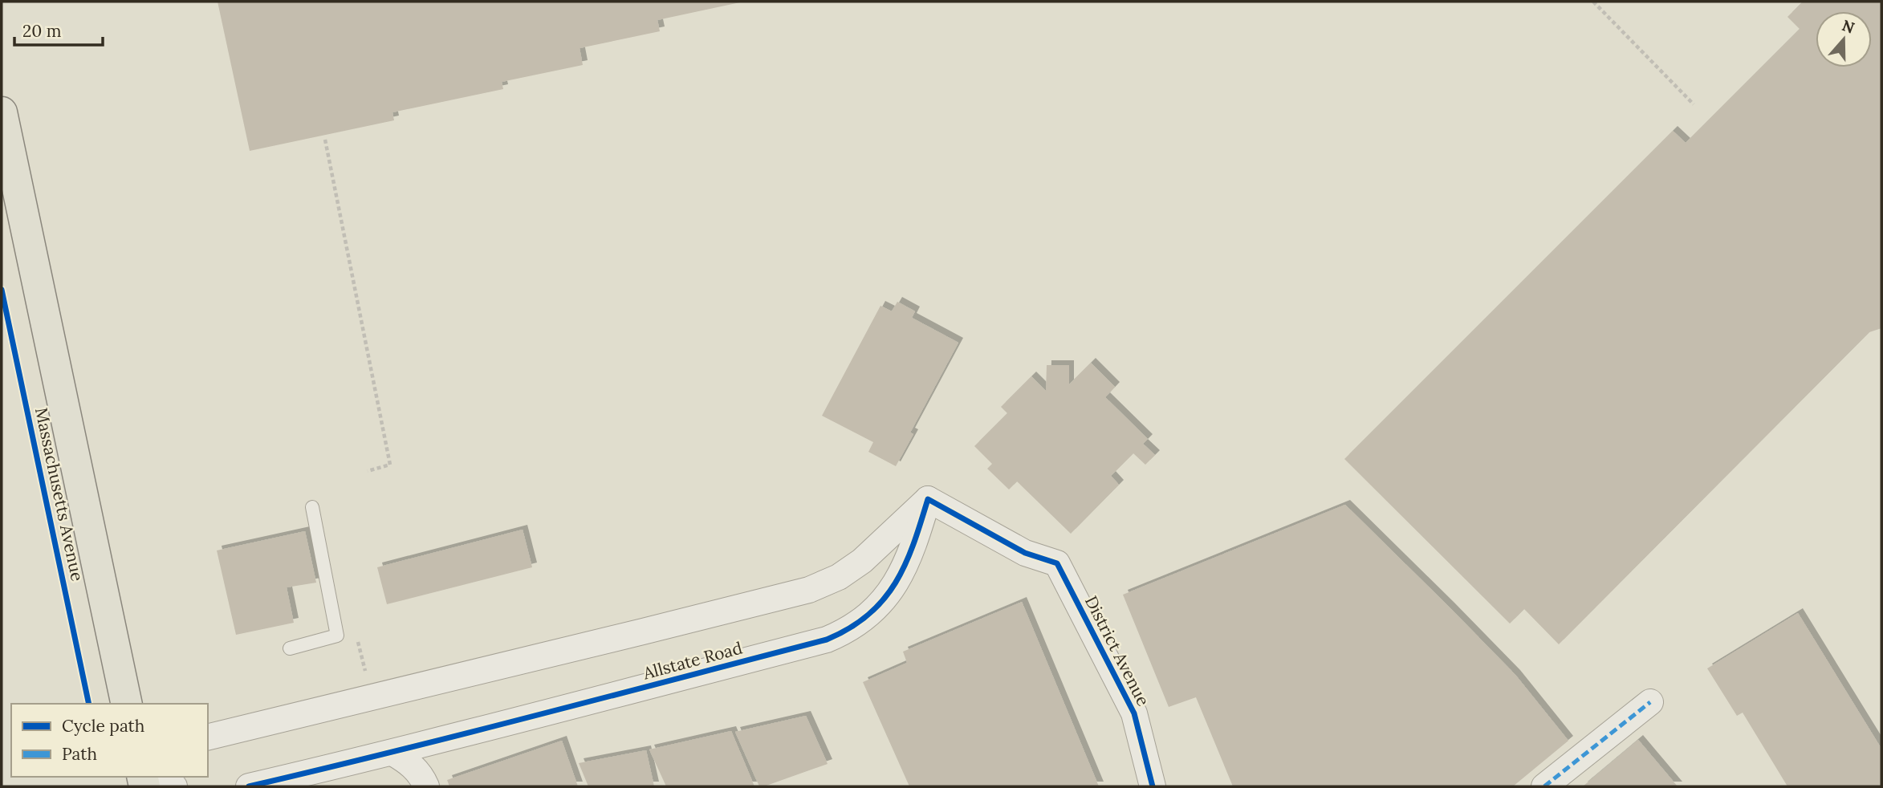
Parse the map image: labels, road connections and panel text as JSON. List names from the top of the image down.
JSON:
{
  "streets": {
    "main road": ["Massachusetts Avenue"],
    "street": ["District Avenue", "Allstate Road"]
  },
  "crossings": [
    ["District Avenue", "Allstate Road"]
  ],
  "legend": ["Cycle path", "Path"],
  "scale_bar": "20 m",
  "north": "top"
}
